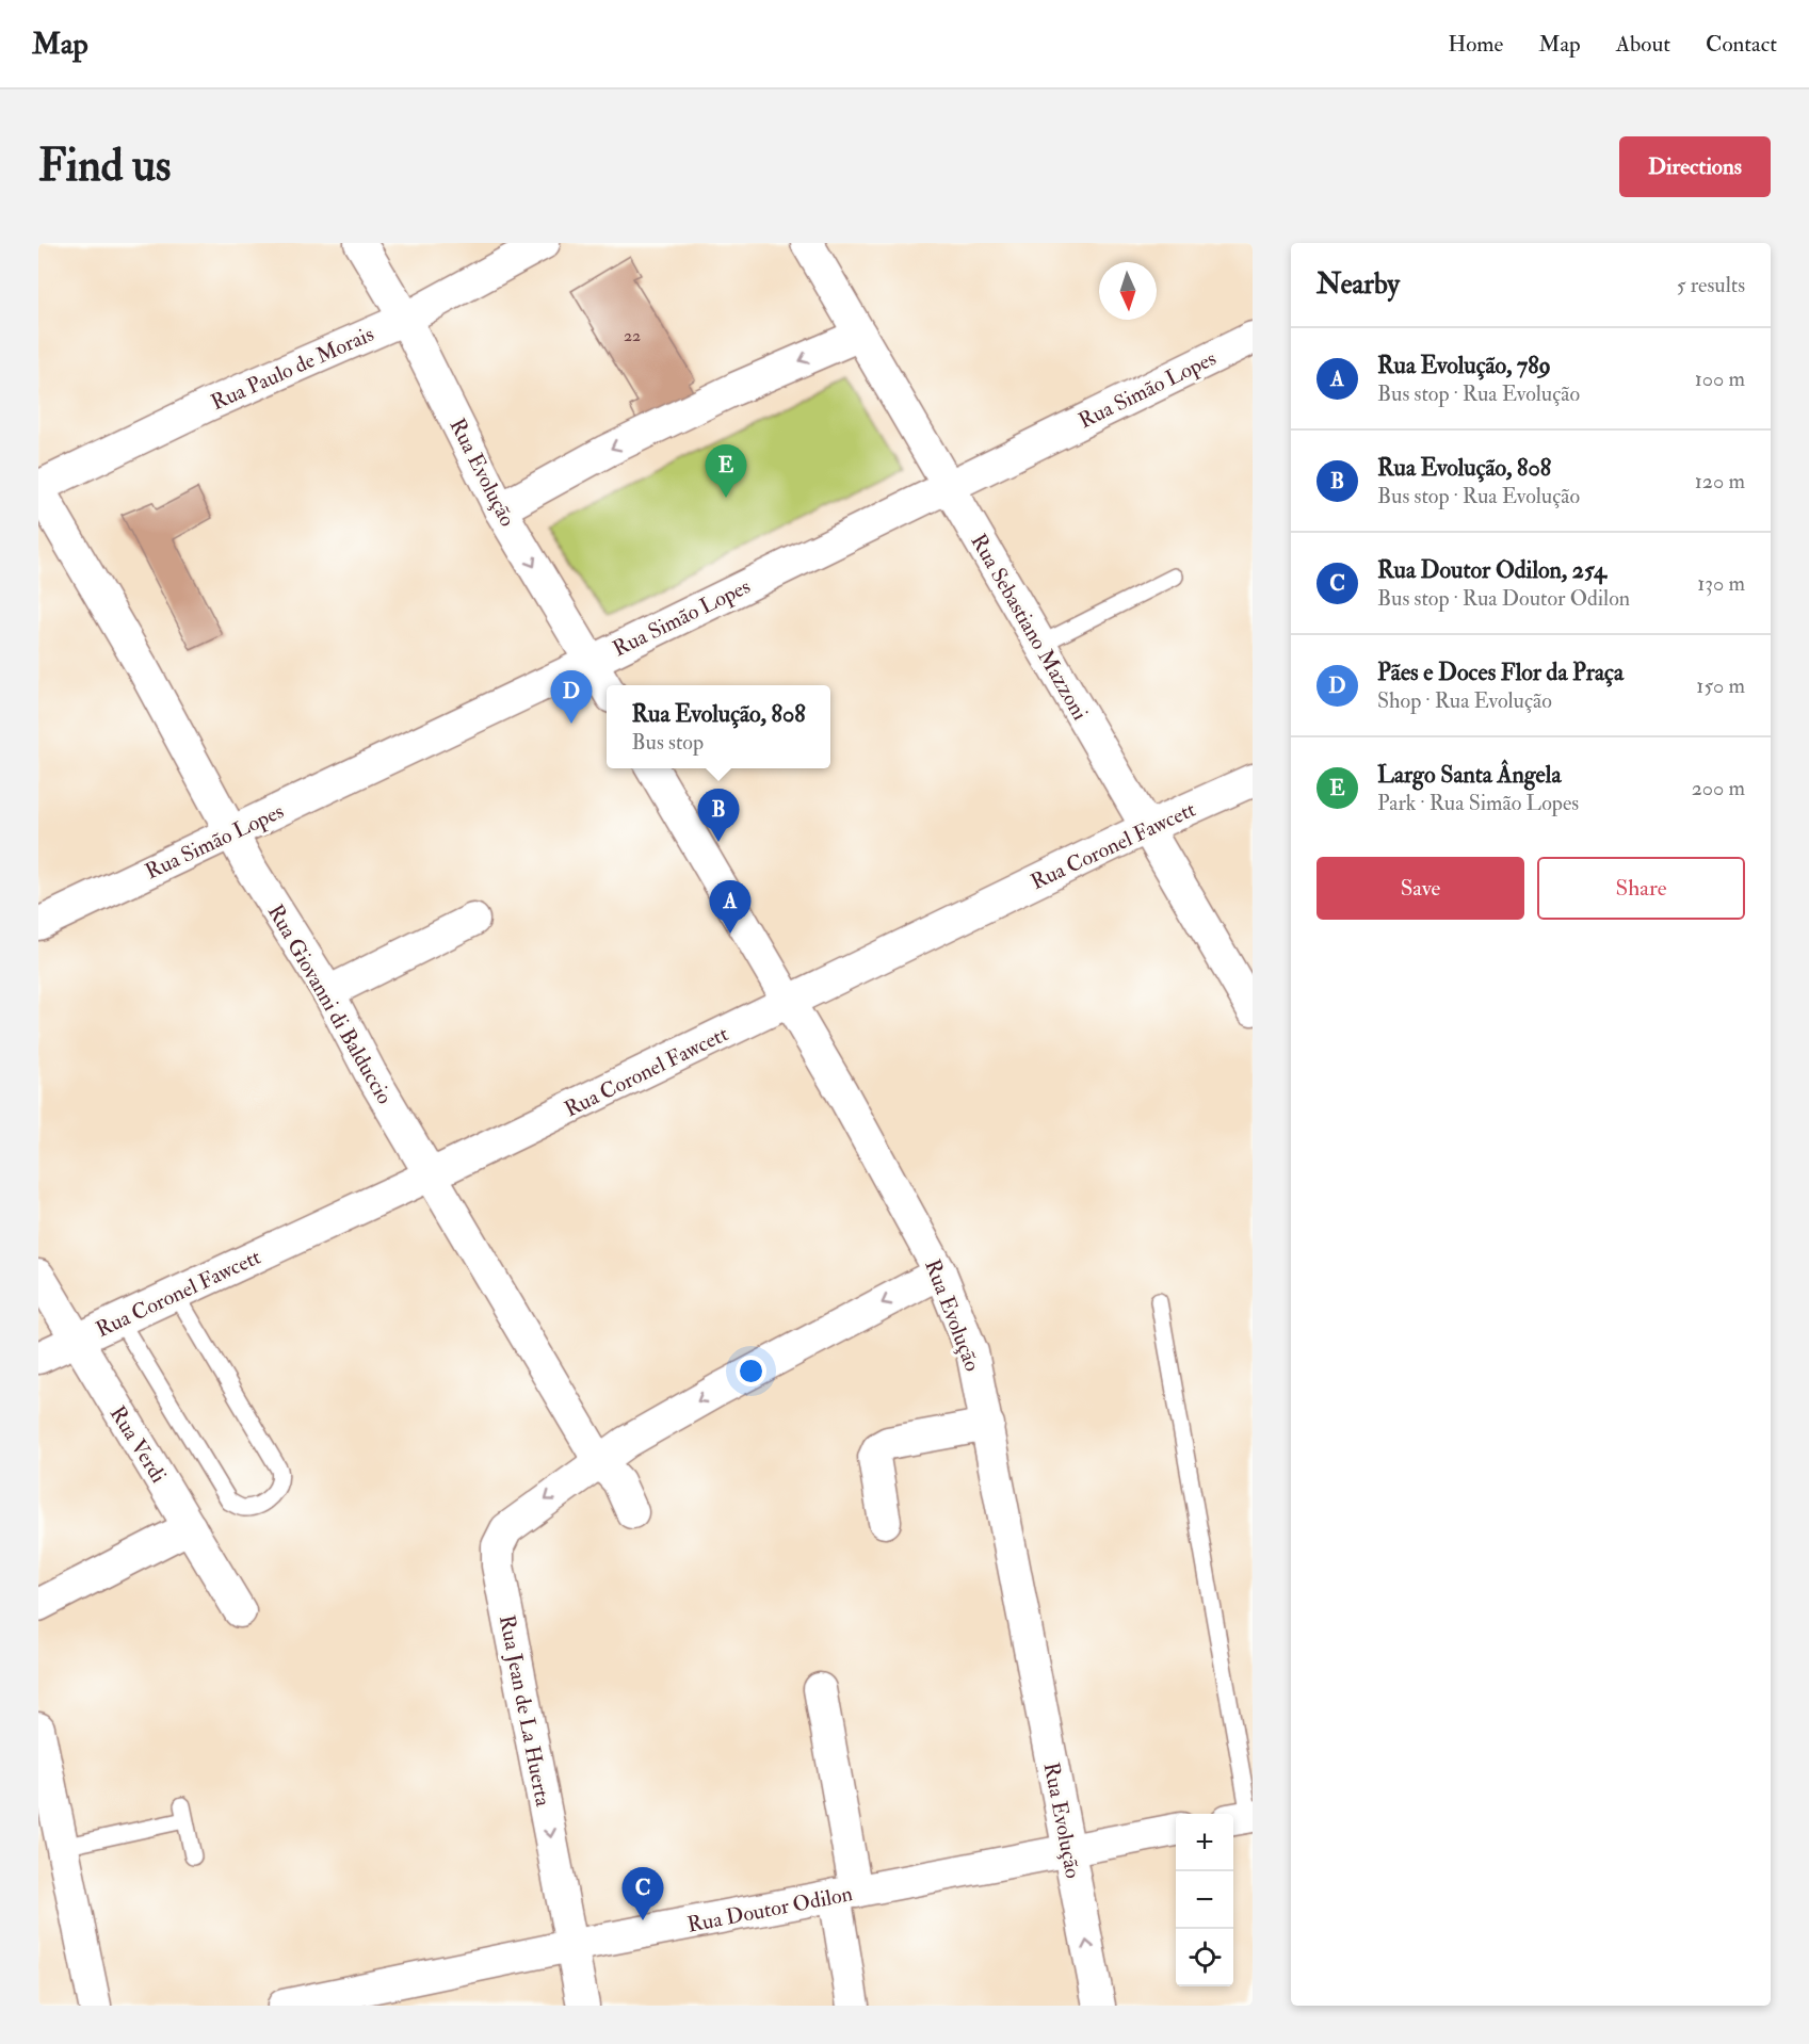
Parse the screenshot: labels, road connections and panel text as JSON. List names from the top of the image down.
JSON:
{
  "streets": {
    "street": [
      "Rua Paulo de Morais",
      "Rua Simão Lopes",
      "Rua Evolução",
      "Rua Sebastiano Mazzoni",
      "Rua Coronel Fawcett",
      "Rua Giovanni di Balduccio",
      "Rua Verdi",
      "Rua Jean de La Huerta",
      "Rua Doutor Odilon"
    ]
  },
  "crossings": [
    ["Rua Paulo de Morais", "Rua Evolução"],
    ["Rua Paulo de Morais", "Rua Giovanni di Balduccio"],
    ["Rua Simão Lopes", "Rua Evolução"],
    ["Rua Simão Lopes", "Rua Sebastiano Mazzoni"],
    ["Rua Simão Lopes", "Rua Giovanni di Balduccio"],
    ["Rua Evolução", "Rua Coronel Fawcett"],
    ["Rua Evolução", "Rua Jean de La Huerta"],
    ["Rua Evolução", "Rua Doutor Odilon"],
    ["Rua Sebastiano Mazzoni", "Rua Coronel Fawcett"],
    ["Rua Coronel Fawcett", "Rua Giovanni di Balduccio"],
    ["Rua Coronel Fawcett", "Rua Verdi"],
    ["Rua Giovanni di Balduccio", "Rua Jean de La Huerta"],
    ["Rua Jean de La Huerta", "Rua Doutor Odilon"]
  ],
  "one_way": ["Rua Jean de La Huerta"],
  "house_numbers": ["22"],
  "north": "bottom",
  "page": {
    "header": "Map",
    "nav": [
      "Home",
      "Map",
      "About",
      "Contact"
    ],
    "buttons": [
      "Directions",
      ["Save", "Share"]
    ],
    "title": "Find us",
    "heading": ["Nearby", "5 results"],
    "list": [
      {
        "mark": "A",
        "name": "Rua Evolução, 789",
        "note": "Bus stop · Rua Evolução",
        "value": "100 m"
      },
      {
        "mark": "B",
        "name": "Rua Evolução, 808",
        "note": "Bus stop · Rua Evolução",
        "value": "120 m"
      },
      {
        "mark": "C",
        "name": "Rua Doutor Odilon, 254",
        "note": "Bus stop · Rua Doutor Odilon",
        "value": "130 m"
      },
      {
        "mark": "D",
        "name": "Pães e Doces Flor da Praça",
        "note": "Shop · Rua Evolução",
        "value": "150 m"
      },
      {
        "mark": "E",
        "name": "Largo Santa Ângela",
        "note": "Park · Rua Simão Lopes",
        "value": "200 m"
      }
    ],
    "pins": [
      "E",
      "D",
      "B",
      "A",
      "C"
    ],
    "popup": ["Rua Evolução, 808", "Bus stop"],
    "map_buttons": ["+", "−"]
  }
}
